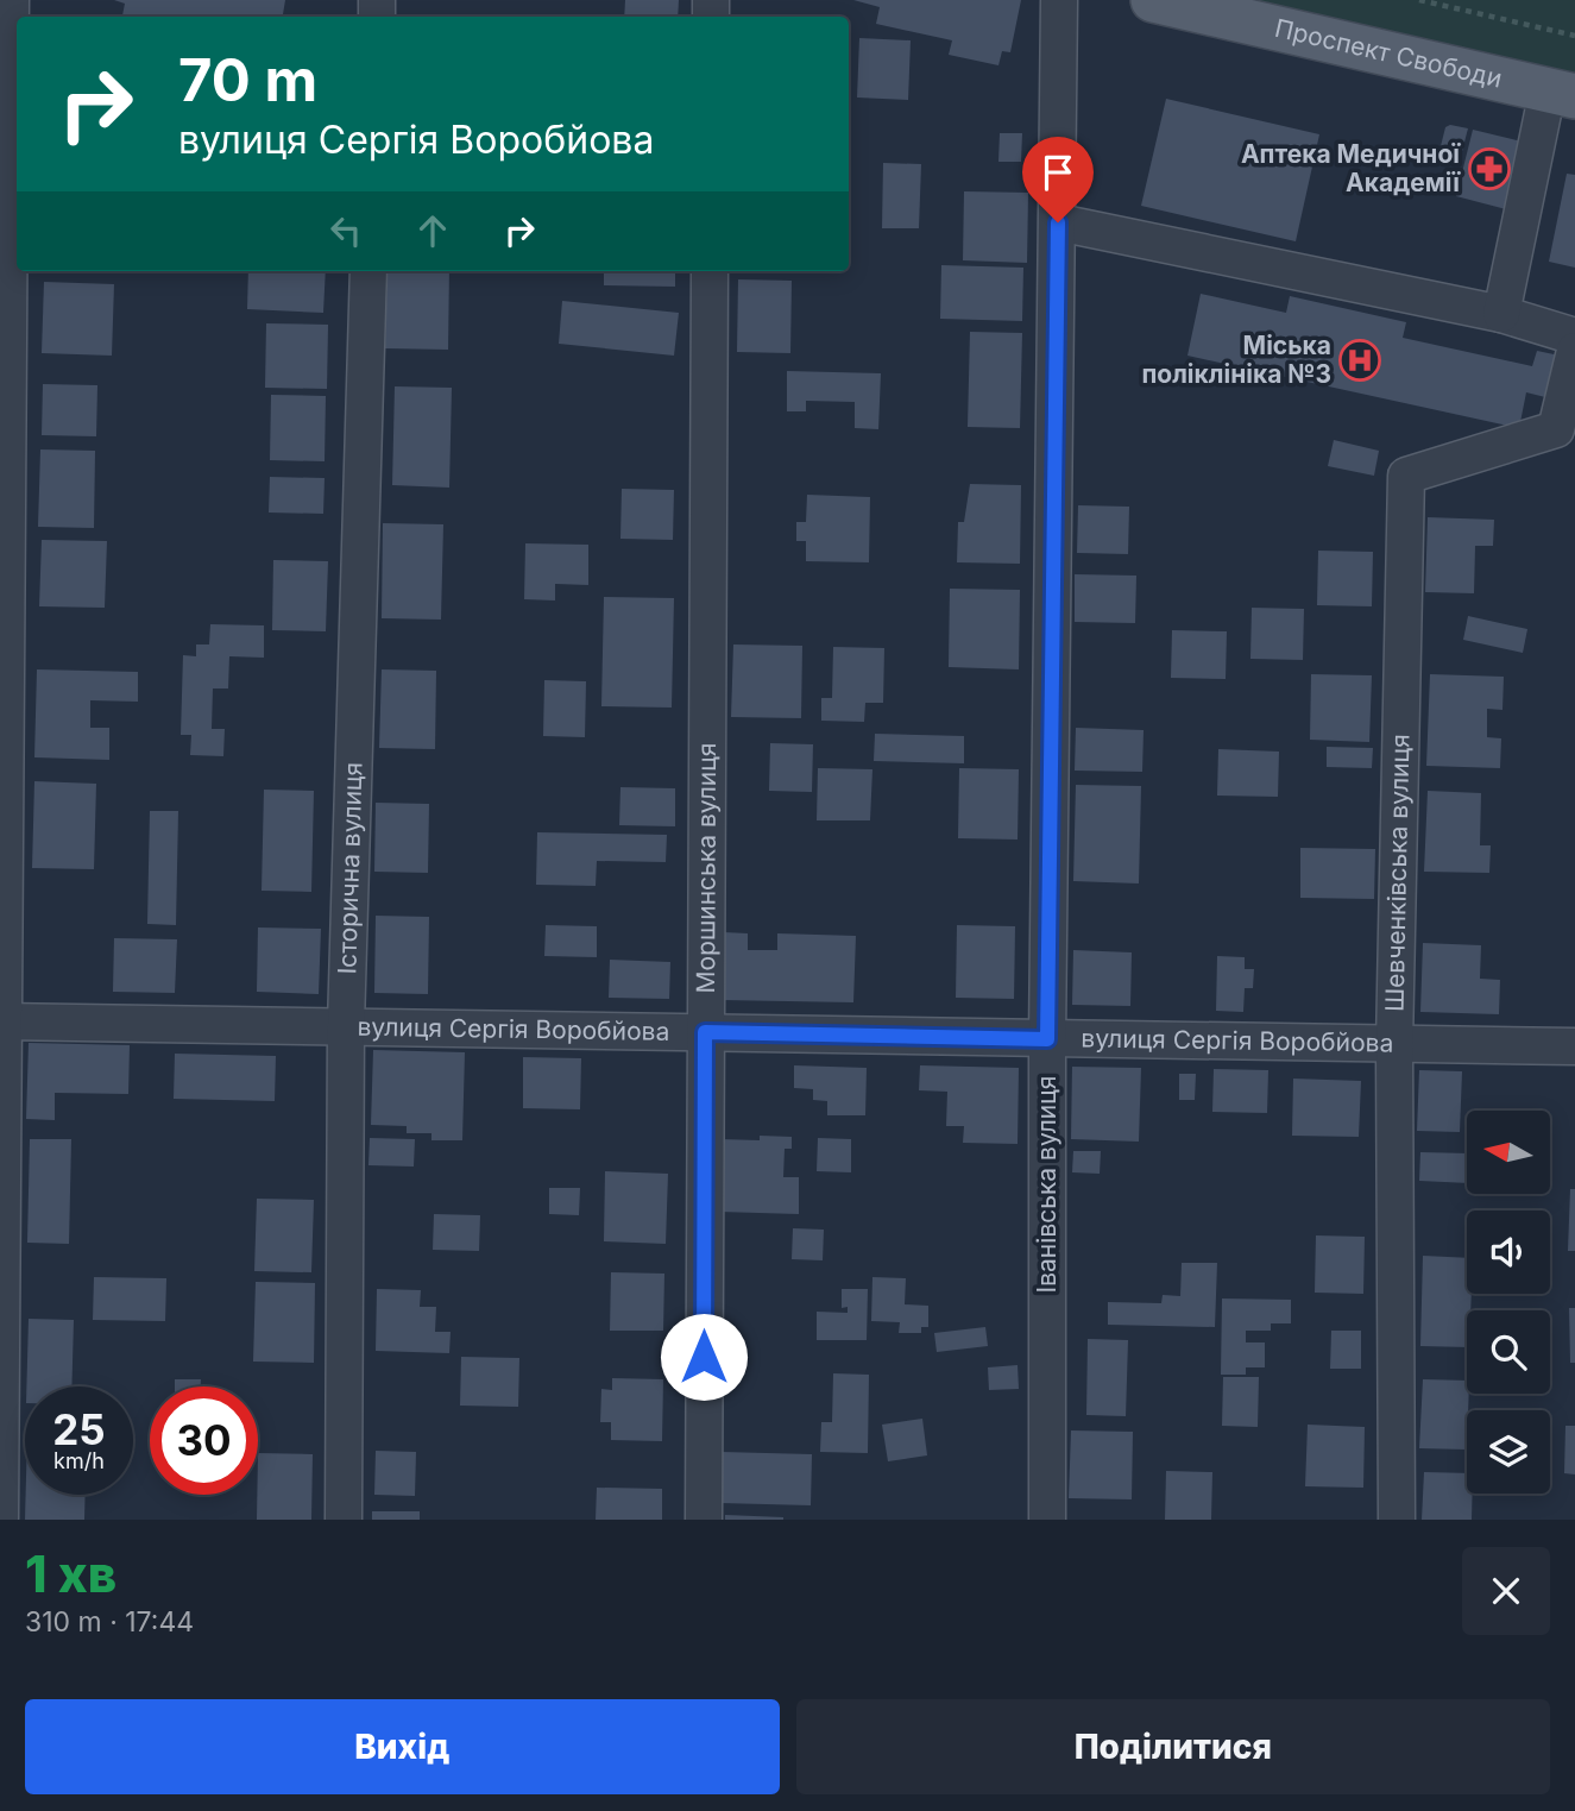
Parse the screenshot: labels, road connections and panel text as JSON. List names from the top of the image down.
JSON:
{
  "streets": {
    "main road": ["Проспект Свободи"],
    "street": [
      "Історична вулиця",
      "Моршинська вулиця",
      "Шевченківська вулиця",
      "вулиця Сергія Воробйова",
      "Іванівська вулиця"
    ]
  },
  "crossings": [
    ["Історична вулиця", "вулиця Сергія Воробйова"],
    ["Моршинська вулиця", "вулиця Сергія Воробйова"],
    ["Шевченківська вулиця", "вулиця Сергія Воробйова"],
    ["вулиця Сергія Воробйова", "Іванівська вулиця"]
  ],
  "places": {
    "pharmacy": ["Аптека Медичної Академії"],
    "hospital": ["Міська поліклініка №3"]
  },
  "north": "left",
  "page": {
    "turn": ["70 m", "вулиця Сергія Воробйова"],
    "speed": "25 km/h",
    "limit": "30",
    "heading": ["1 хв", "310 m · 17:44"],
    "buttons": ["Вихід", "Поділитися"]
  }
}
